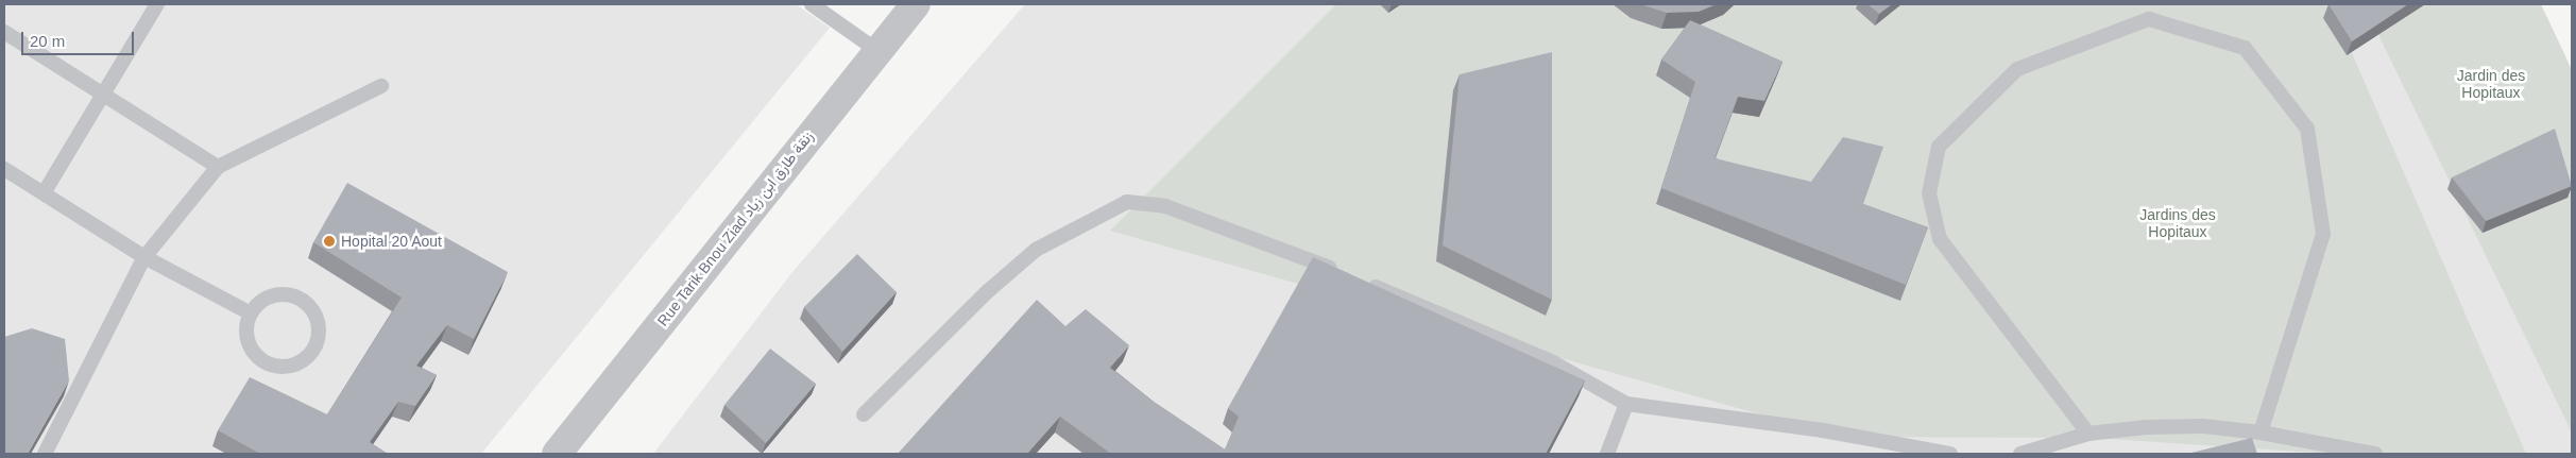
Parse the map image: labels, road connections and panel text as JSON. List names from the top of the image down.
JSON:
{
  "streets": {
    "street": ["Rue Tarik Bnou Ziad زنقة طارق ابن زياد"]
  },
  "parks": ["Jardin des Hopitaux", "Jardins des Hopitaux"],
  "places": ["Hopital 20 Aout"],
  "scale_bar": "20 m"
}
